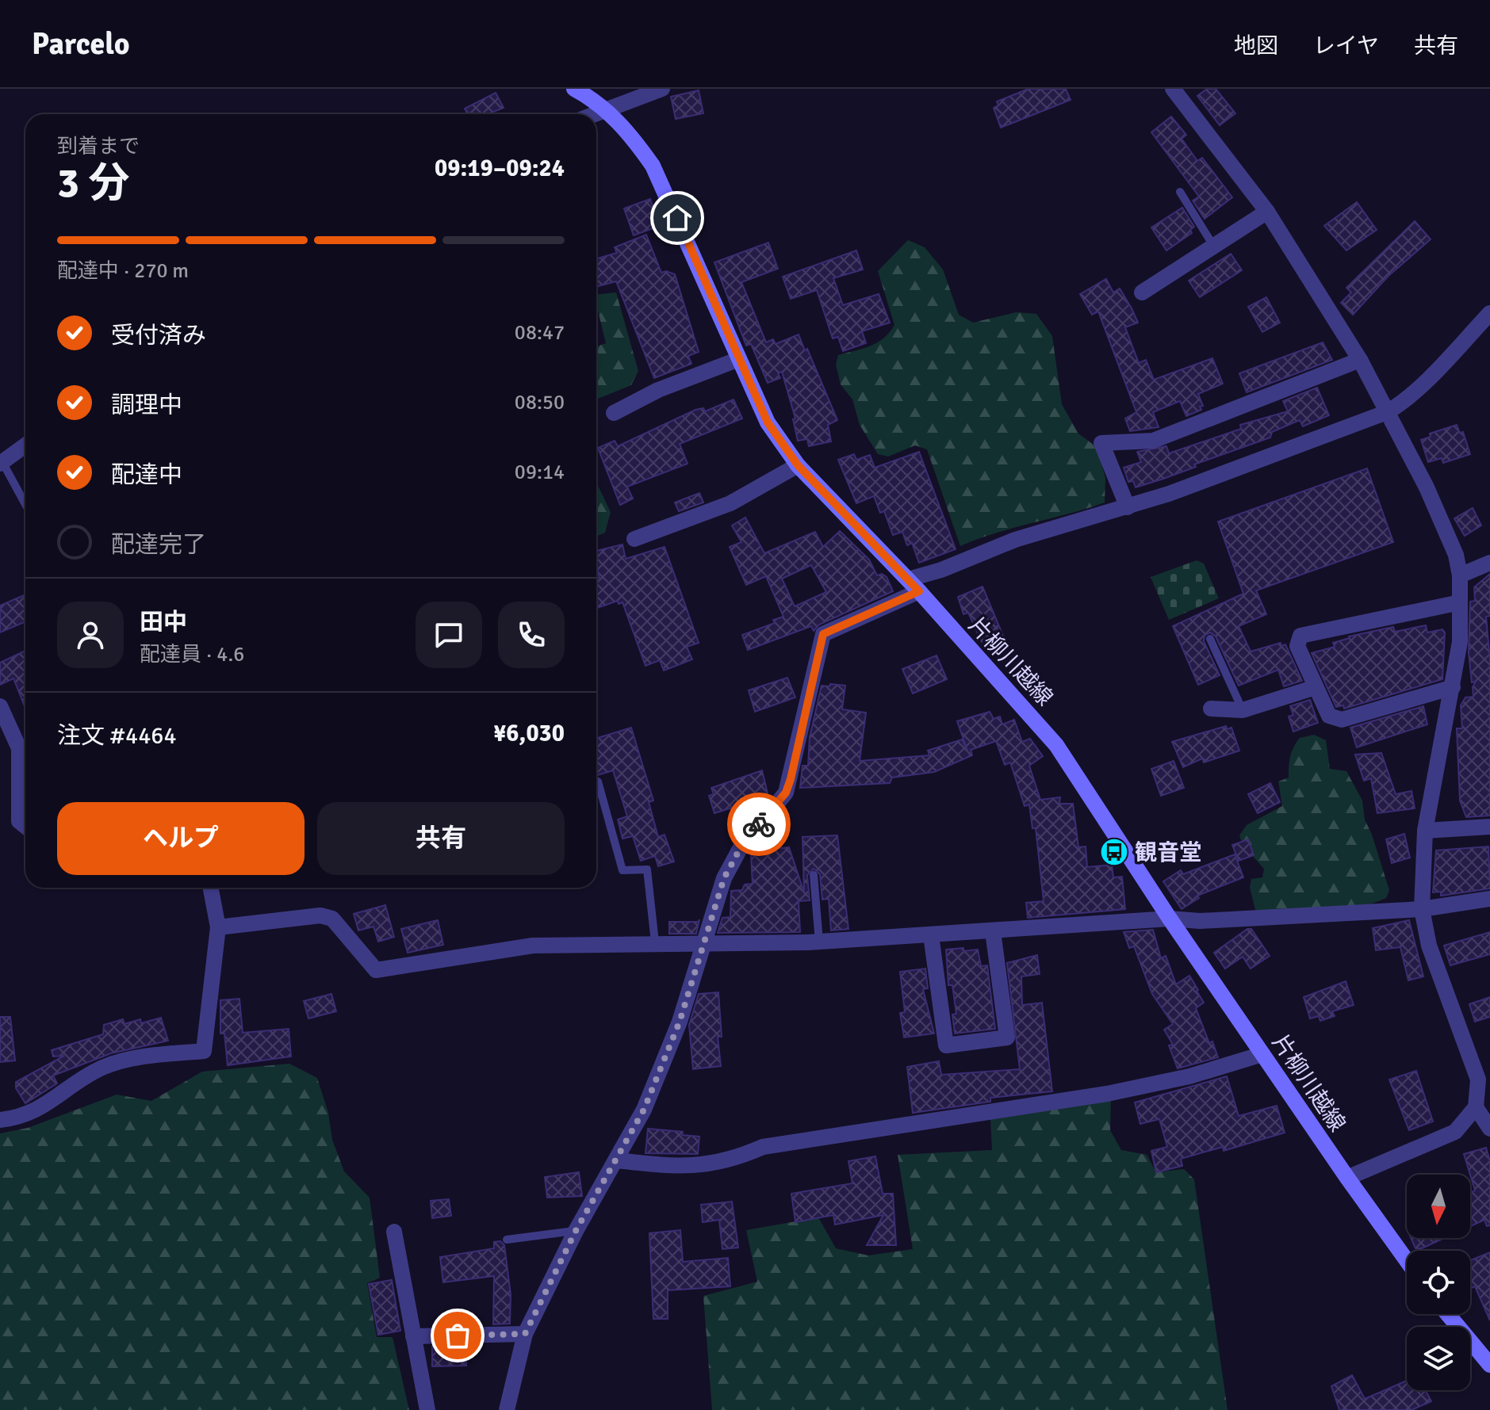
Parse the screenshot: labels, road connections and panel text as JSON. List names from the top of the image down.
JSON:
{
  "streets": {
    "main road": ["片柳川越線"]
  },
  "places": {
    "bus stop": ["観音堂"]
  },
  "north": "bottom",
  "page": {
    "header": "Parcelo",
    "nav": ["地図", "レイヤ", "共有"],
    "heading": ["3 分", "到着まで", "09:19–09:24"],
    "panel": [
      "田中",
      "配達員 · 4.6",
      "注文 #4464",
      "¥6,030"
    ],
    "bar": "配達中 · 270 m",
    "list": [
      ["受付済み", "08:47"],
      ["調理中", "08:50"],
      ["配達中", "09:14"],
      "配達完了"
    ],
    "buttons": ["ヘルプ", "共有"]
  }
}
